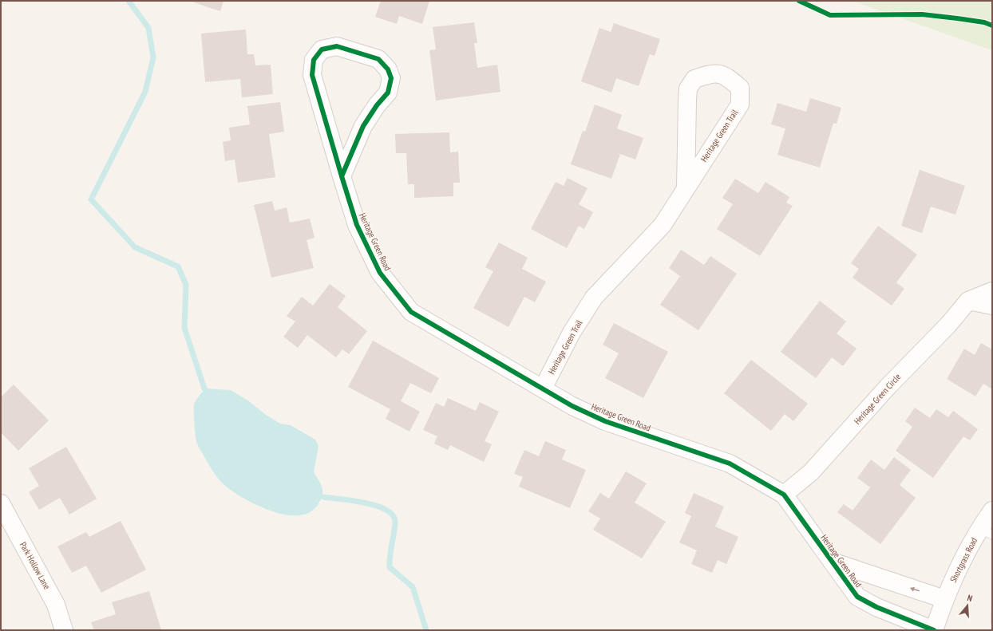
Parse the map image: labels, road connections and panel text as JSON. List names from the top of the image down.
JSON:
{
  "streets": {
    "street": [
      "Heritage Green Trail",
      "Heritage Green Road",
      "Heritage Green Circle",
      "Shortgrass Road",
      "Park Hollow Lane"
    ]
  },
  "crossings": [
    ["Heritage Green Trail", "Heritage Green Road"],
    ["Heritage Green Road", "Heritage Green Circle"],
    ["Heritage Green Road", "Shortgrass Road"]
  ],
  "north": "top"
}
